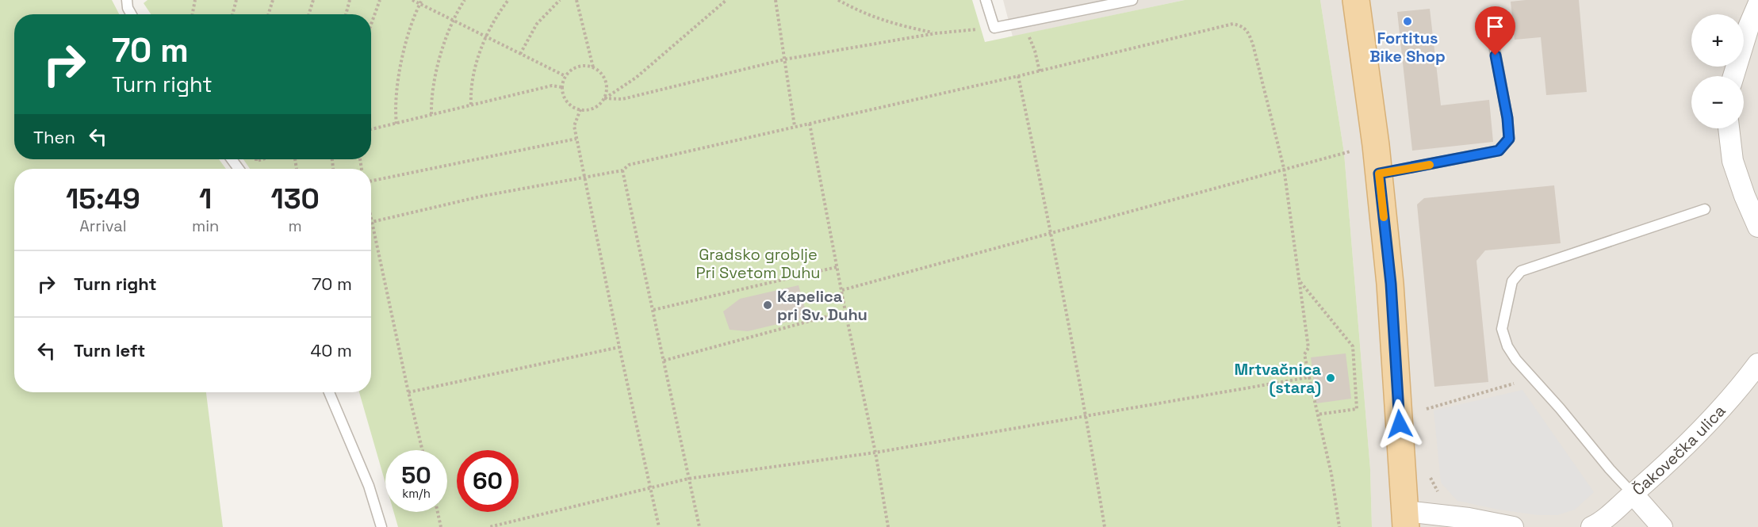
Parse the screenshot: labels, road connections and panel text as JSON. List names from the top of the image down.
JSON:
{
  "streets": {
    "street": ["Čakovečka ulica"]
  },
  "parks": ["Gradsko groblje Pri Svetom Duhu"],
  "places": ["Fortitus Bike Shop", "Kapelica pri Sv. Duhu", "Mrtvačnica (stara)"],
  "page": {
    "map_buttons": ["+", "−"],
    "turn": ["70 m", "Turn right"],
    "then": "Then",
    "eta": [
      "15:49",
      "Arrival",
      "1",
      "min",
      "130",
      "m"
    ],
    "list": [
      {
        "name": "Turn right",
        "value": "70 m"
      },
      {
        "name": "Turn left",
        "value": "40 m"
      }
    ],
    "speed": "50 km/h",
    "limit": "60"
  }
}
